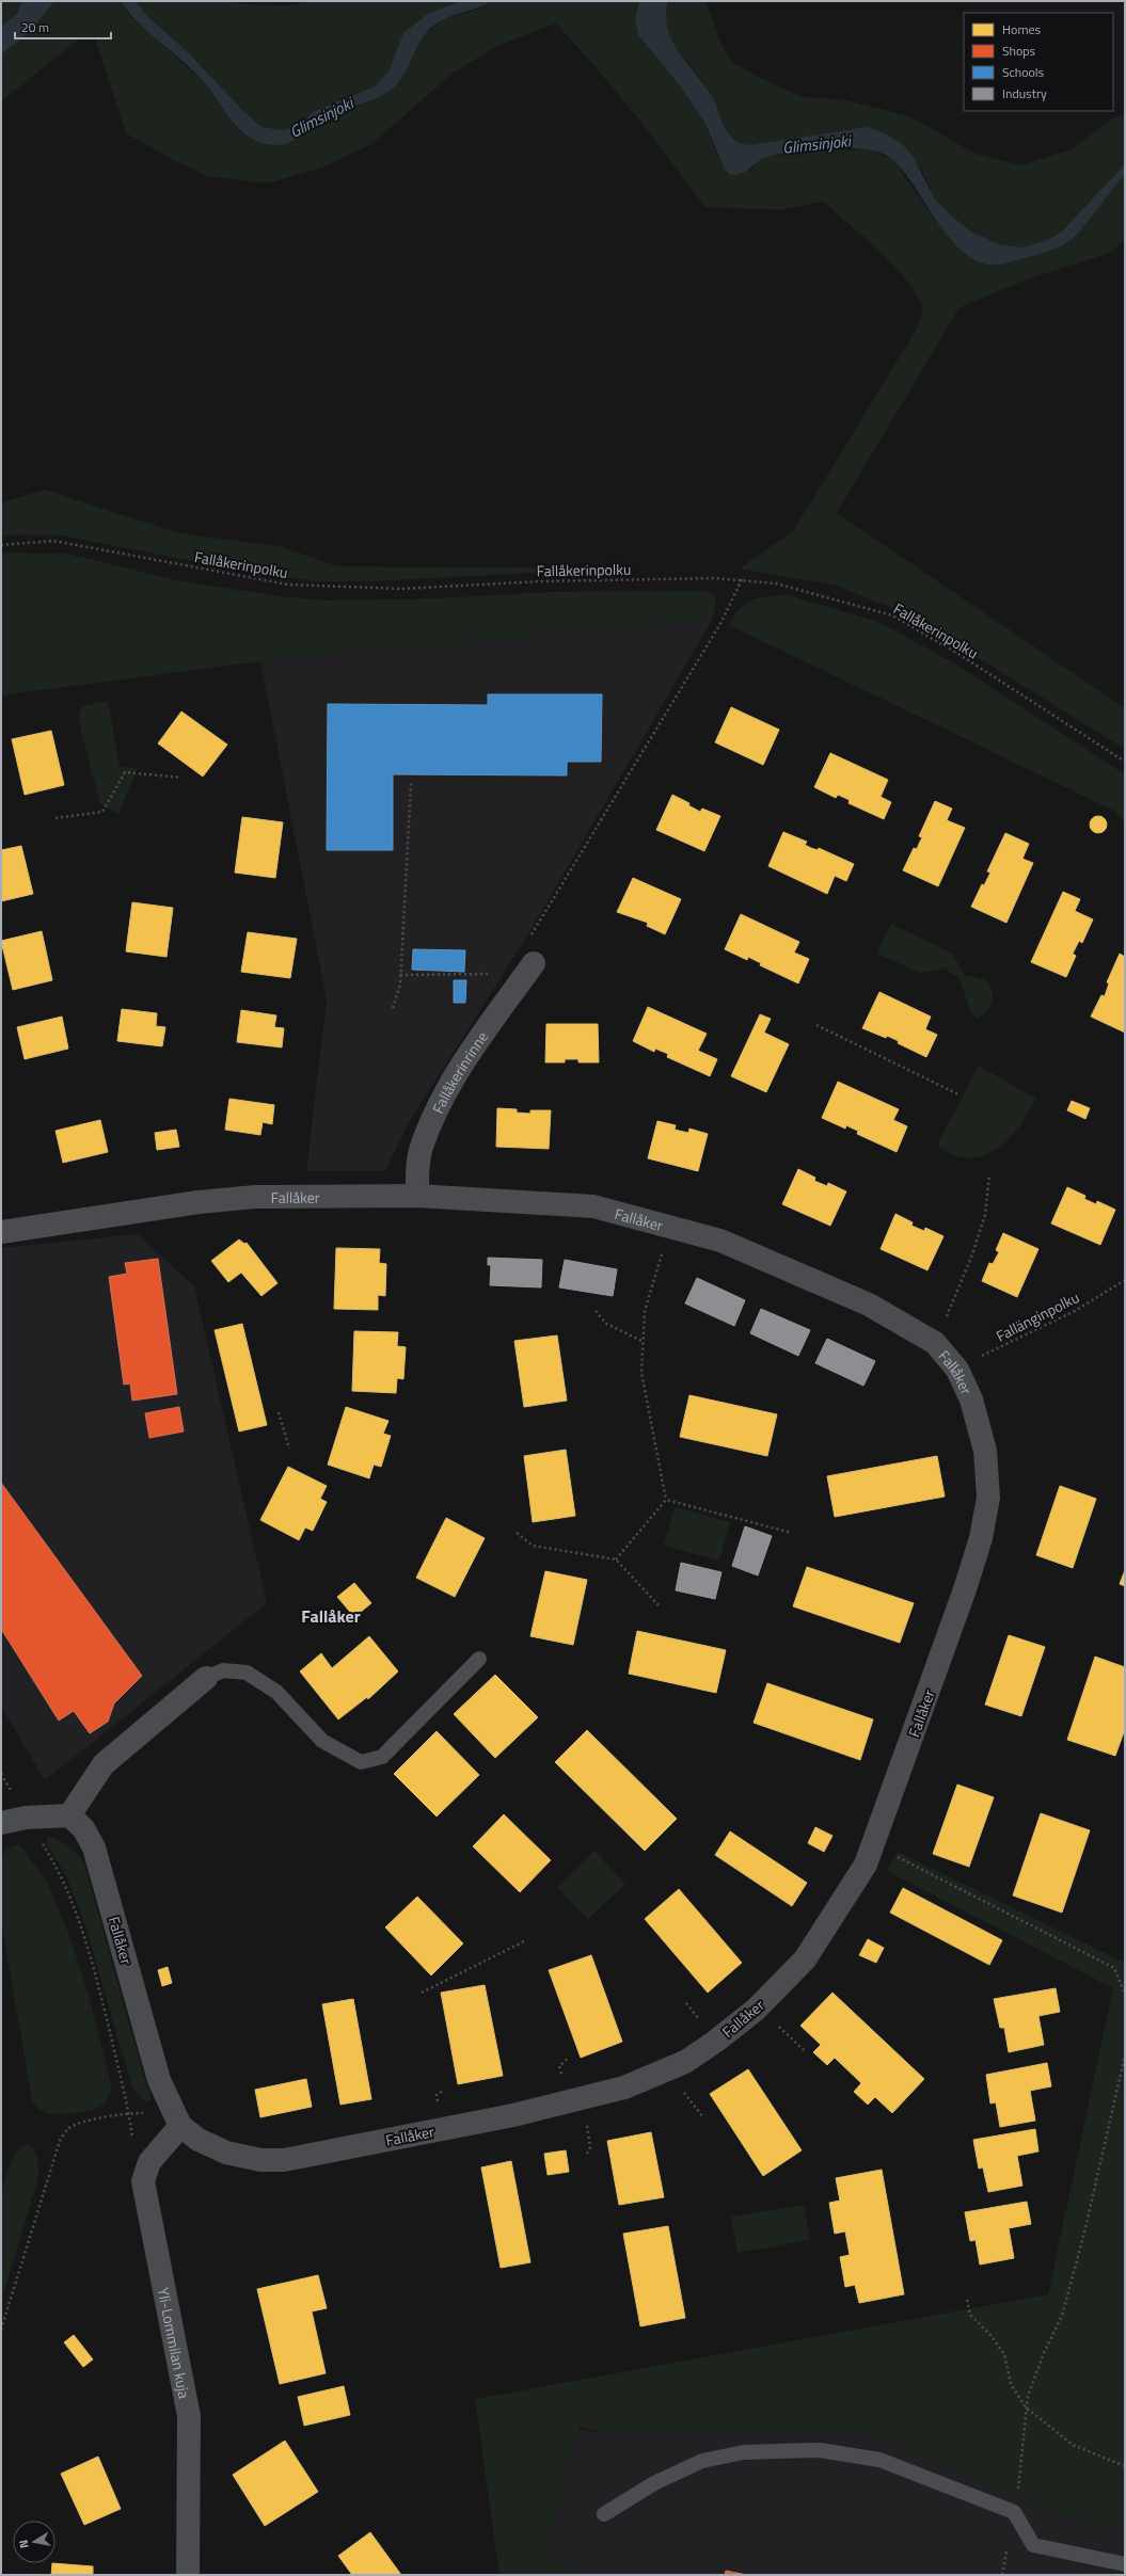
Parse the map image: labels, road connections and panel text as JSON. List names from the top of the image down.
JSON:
{
  "streets": {
    "street": ["Fallåkerinrinne", "Fallåker", "Yli-Lommilan kuja"],
    "path": ["Fallåkerinpolku", "Fallänginpolku"]
  },
  "crossings": [
    ["Fallåkerinrinne", "Fallåker"],
    ["Fallåker", "Fallänginpolku"]
  ],
  "districts": ["Fallåker"],
  "water": ["Glimsinjoki"],
  "legend": [
    "Homes",
    "Shops",
    "Schools",
    "Industry"
  ],
  "scale_bar": "20 m",
  "north": "left"
}
